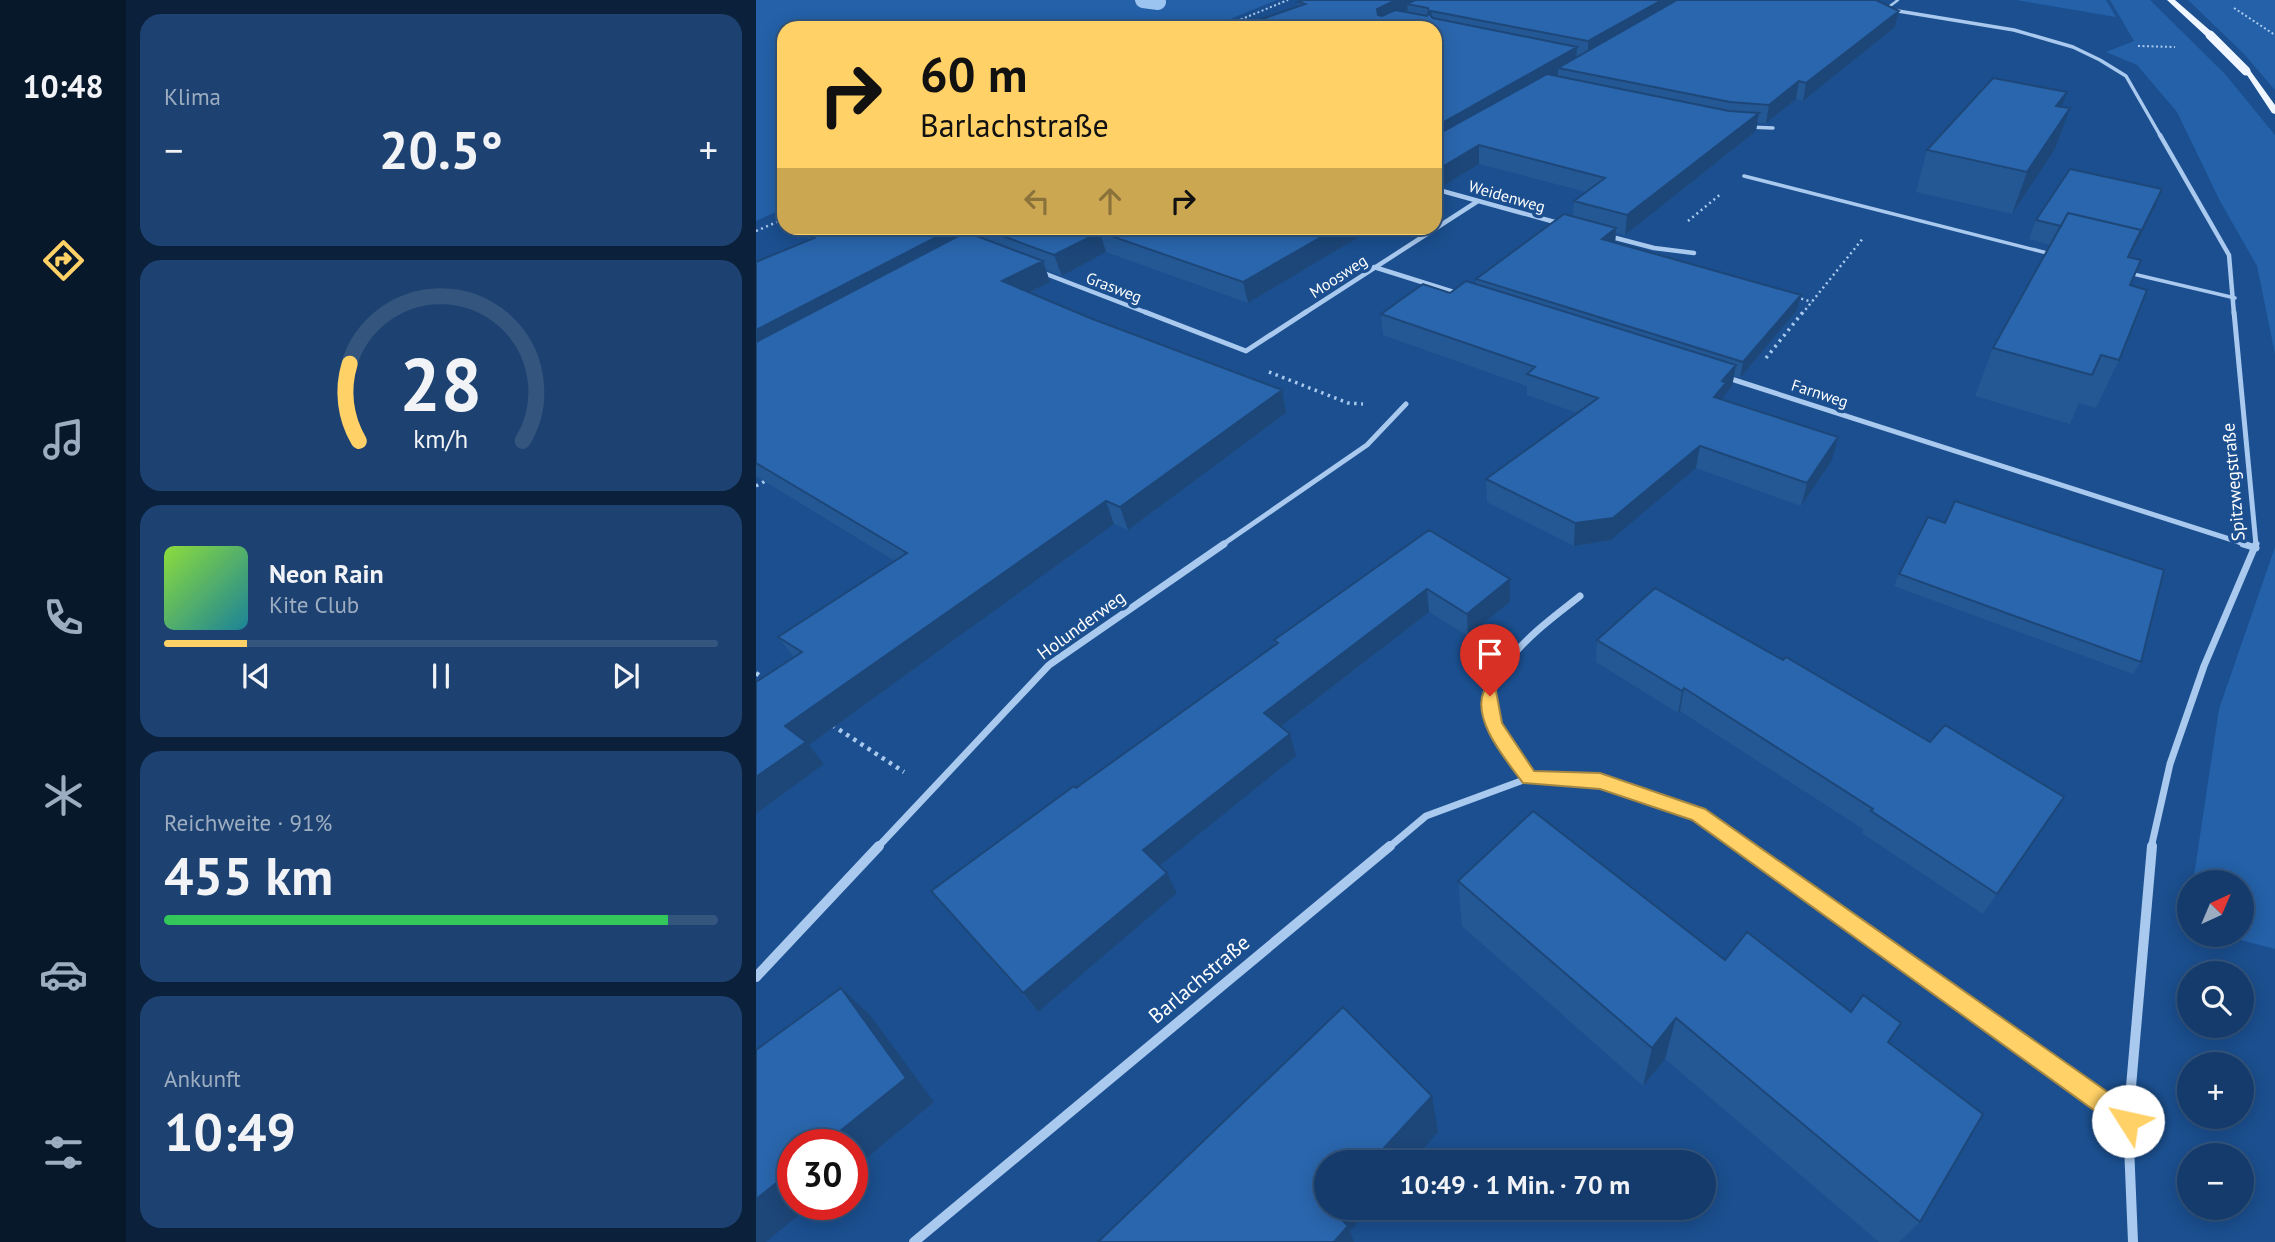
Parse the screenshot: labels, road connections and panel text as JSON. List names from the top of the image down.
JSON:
{
  "streets": {
    "street": [
      "Weidenweg",
      "Moosweg",
      "Grasweg",
      "Farnweg",
      "Spitzwegstraße",
      "Holunderweg",
      "Barlachstraße"
    ]
  },
  "crossings": [
    ["Weidenweg", "Moosweg"],
    ["Moosweg", "Grasweg"],
    ["Farnweg", "Spitzwegstraße"],
    ["Spitzwegstraße", "Barlachstraße"]
  ],
  "north": "top right",
  "page": {
    "tabs": "10:48",
    "tile": [
      "Klima",
      ["Reichweite · 91%", "455 km"],
      ["Ankunft", "10:49"]
    ],
    "turn": ["60 m", "Barlachstraße"],
    "heat": ["−", "20.5°", "+"],
    "song": ["Neon Rain", "Kite Club"],
    "map_buttons": ["+", "−"],
    "limit": "30",
    "trip": "10:49 · 1 Min. · 70 m",
    "gauge": ["28", "km/h"]
  }
}
